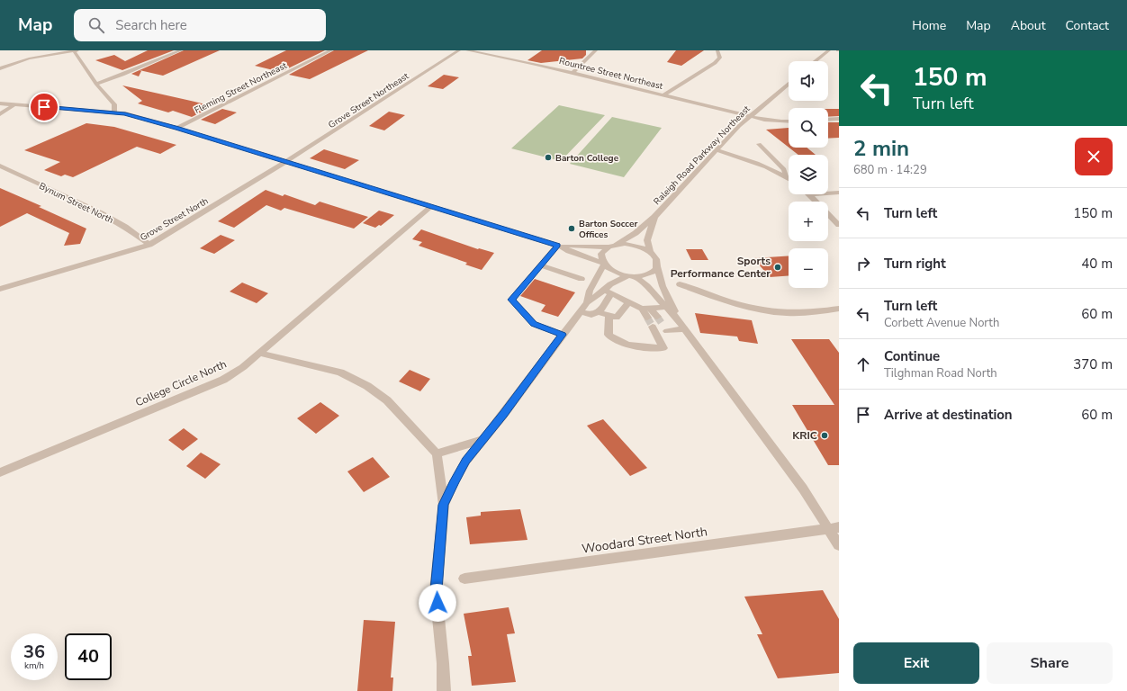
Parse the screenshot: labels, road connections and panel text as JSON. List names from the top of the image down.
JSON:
{
  "streets": {
    "street": [
      "Rountree Street Northeast",
      "Fleming Street Northeast",
      "Grove Street Northeast",
      "Raleigh Road Parkway Northeast",
      "Bynum Street North",
      "Grove Street North",
      "College Circle North",
      "Woodard Street North"
    ]
  },
  "crossings": [
    ["Rountree Street Northeast", "Raleigh Road Parkway Northeast"],
    ["Grove Street Northeast", "Grove Street North"],
    ["Bynum Street North", "Grove Street North"]
  ],
  "places": [
    "Barton College",
    "Barton Soccer Offices",
    "Sports Performance Center",
    "KRIC"
  ],
  "page": {
    "header": "Map",
    "search": "Search here",
    "nav": [
      "Home",
      "Map",
      "About",
      "Contact"
    ],
    "turn": ["150 m", "Turn left"],
    "map_buttons": ["+", "−"],
    "heading": ["2 min", "680 m · 14:29"],
    "list": [
      {
        "name": "Turn left",
        "value": "150 m"
      },
      {
        "name": "Turn right",
        "value": "40 m"
      },
      {
        "name": "Turn left",
        "note": "Corbett Avenue North",
        "value": "60 m"
      },
      {
        "name": "Continue",
        "note": "Tilghman Road North",
        "value": "370 m"
      },
      {
        "name": "Arrive at destination",
        "value": "60 m"
      }
    ],
    "speed": "36 km/h",
    "limit": "40",
    "buttons": ["Exit", "Share"]
  }
}
